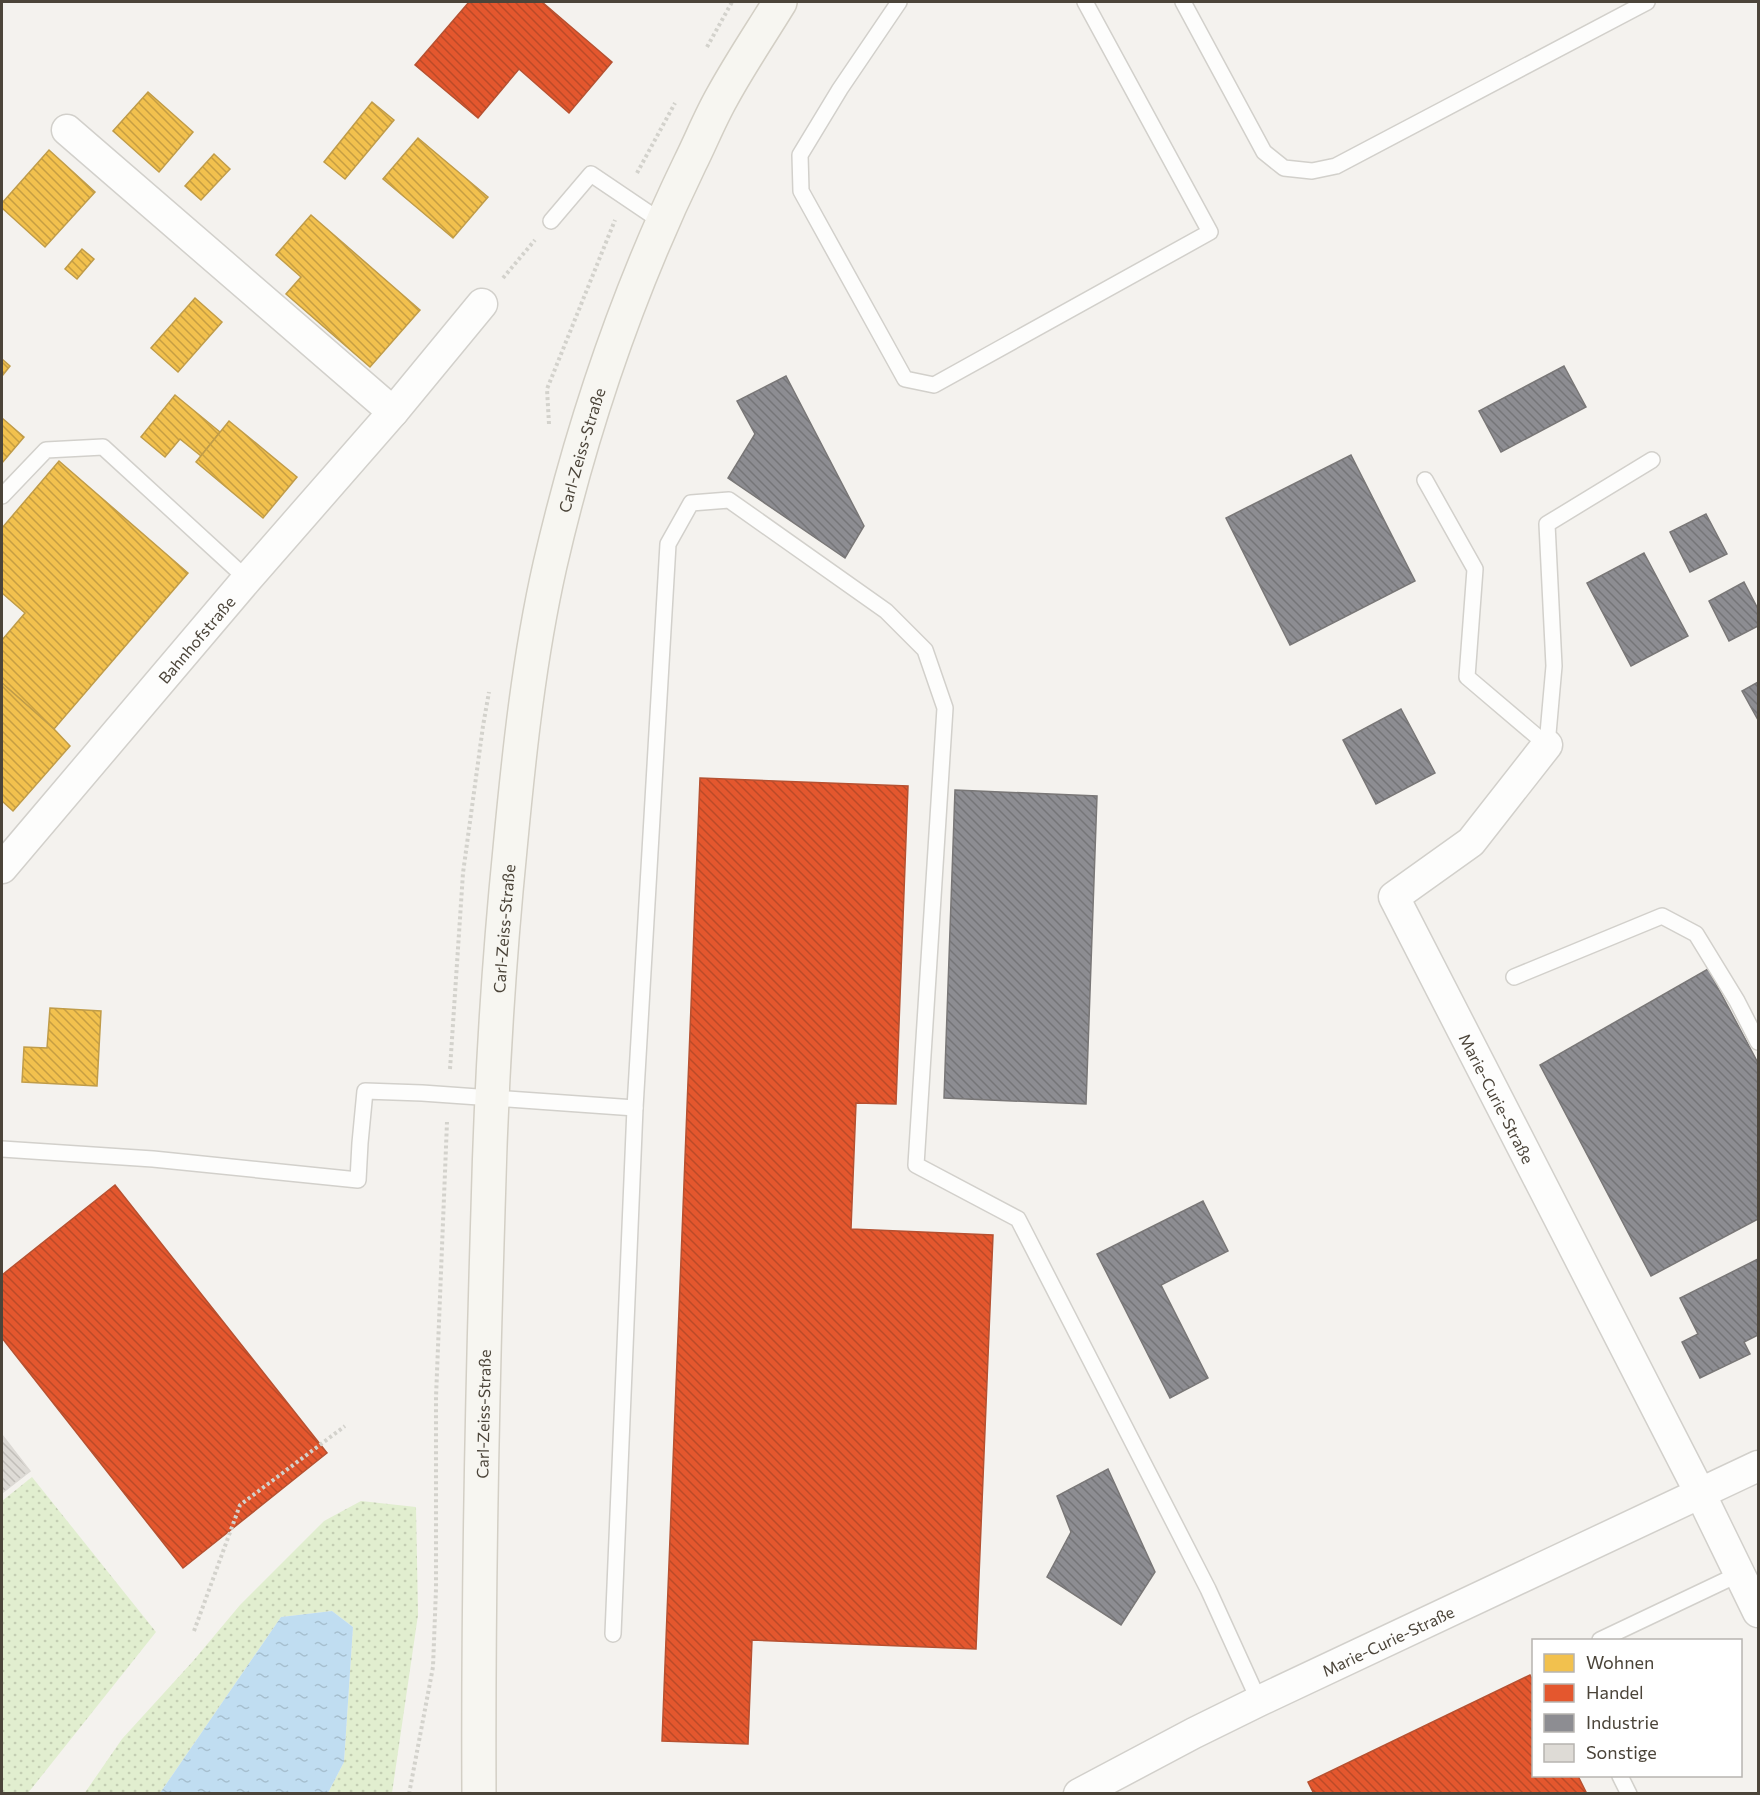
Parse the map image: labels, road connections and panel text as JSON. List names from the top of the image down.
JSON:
{
  "streets": {
    "main road": ["Carl-Zeiss-Straße"],
    "street": ["Bahnhofstraße", "Marie-Curie-Straße"]
  },
  "legend": [
    "Wohnen",
    "Handel",
    "Industrie",
    "Sonstige"
  ]
}
